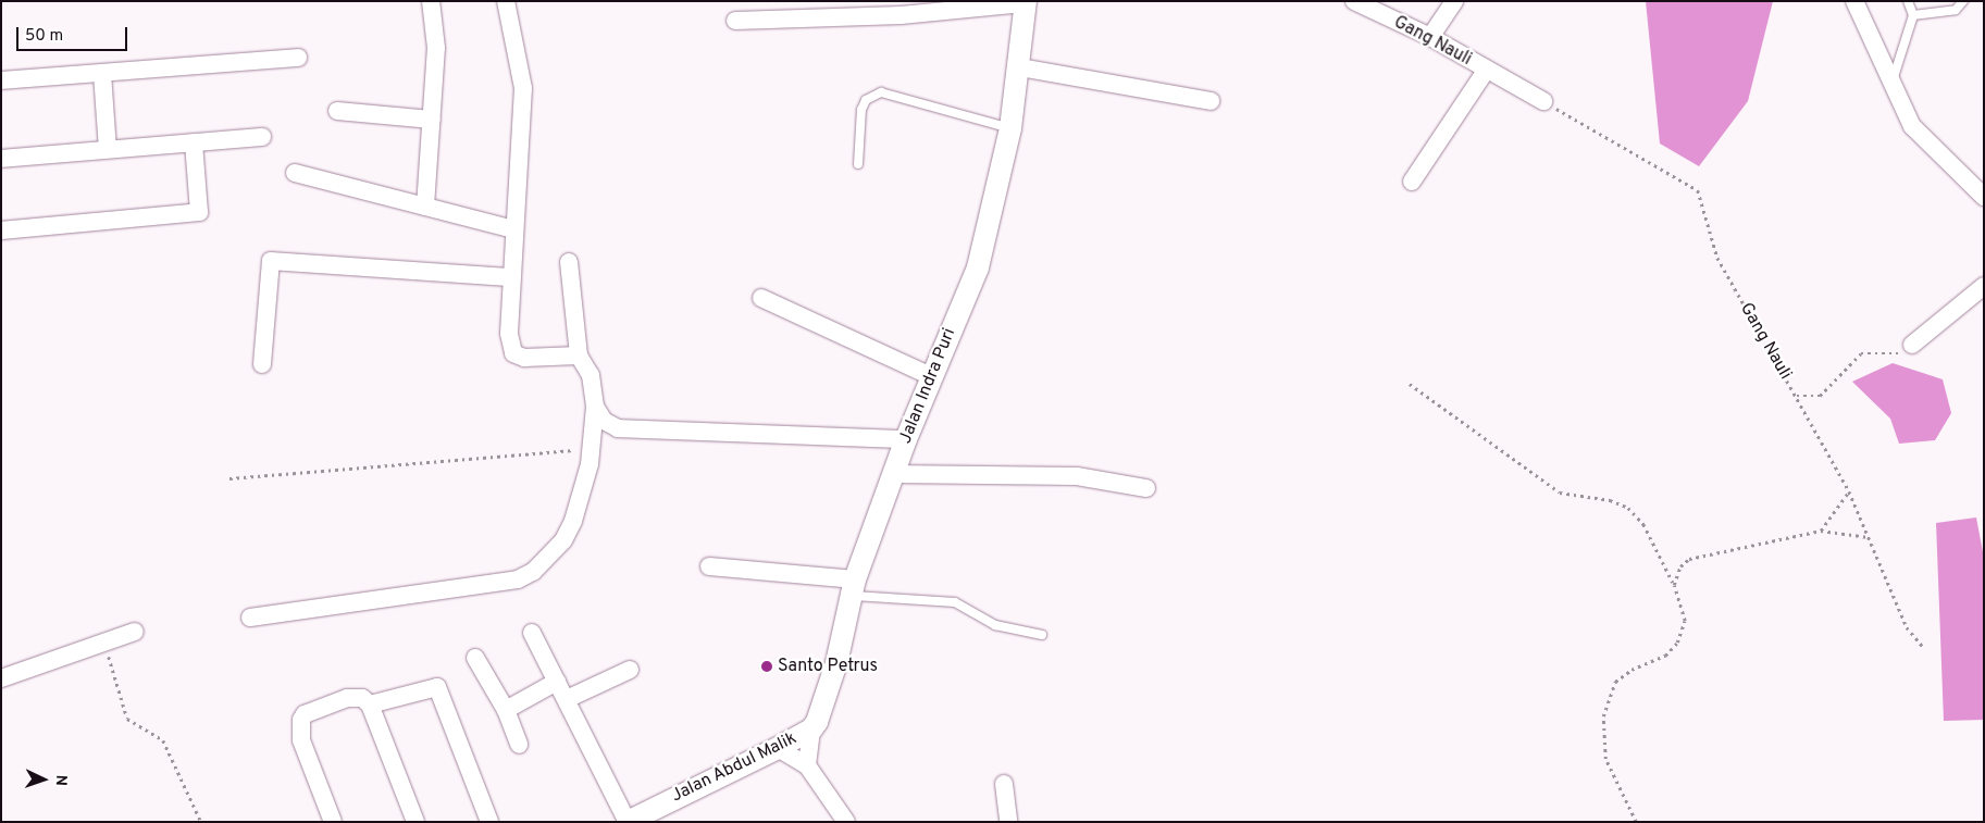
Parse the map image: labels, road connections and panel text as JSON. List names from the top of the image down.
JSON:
{
  "streets": {
    "street": ["Gang Nauli", "Jalan Indra Puri", "Jalan Abdul Malik"]
  },
  "crossings": [
    ["Jalan Indra Puri", "Jalan Abdul Malik"]
  ],
  "places": ["Santo Petrus"],
  "scale_bar": "50 m",
  "north": "right"
}
